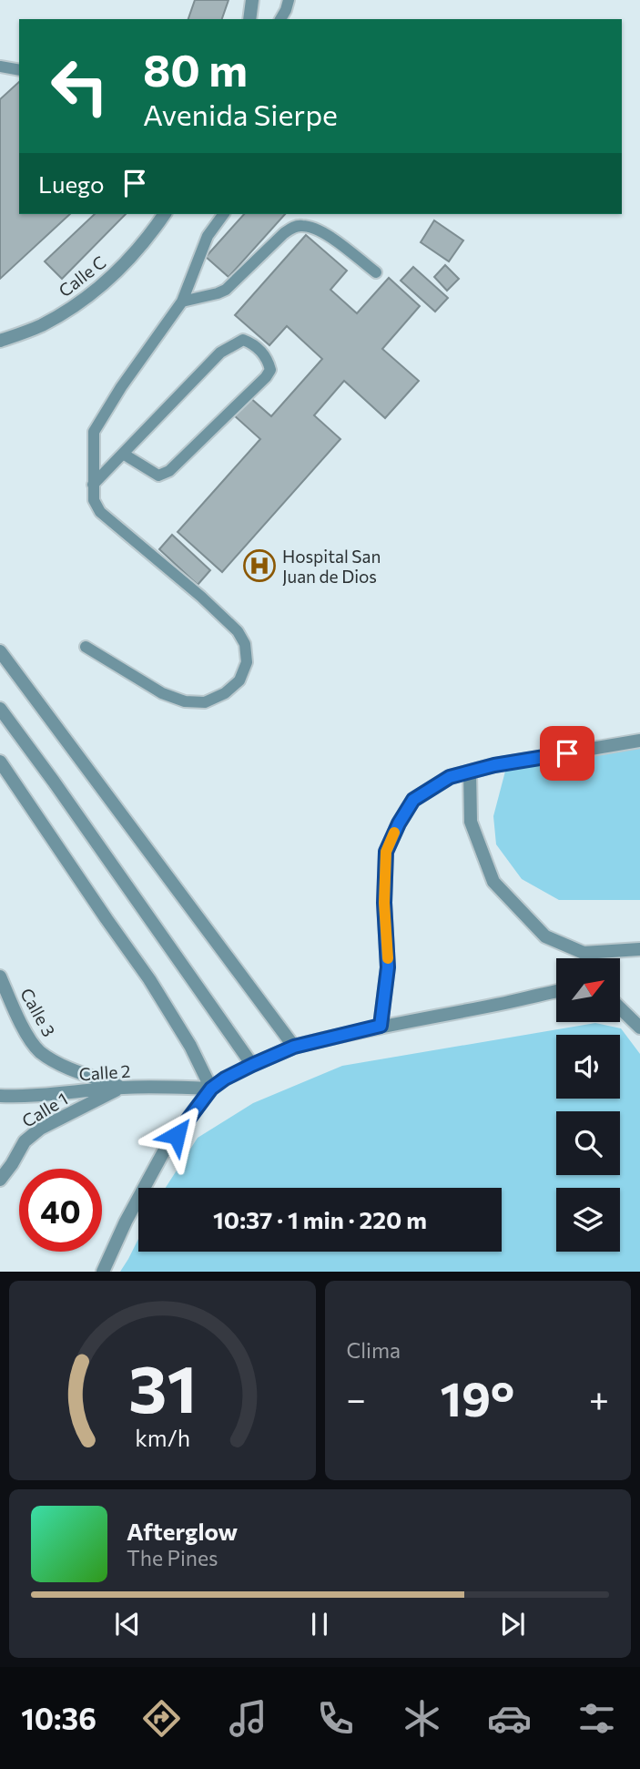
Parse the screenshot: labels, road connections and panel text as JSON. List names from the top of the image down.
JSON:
{
  "streets": {
    "street": [
      "Calle C",
      "Calle 3",
      "Calle 2",
      "Calle 1"
    ]
  },
  "crossings": [
    ["Calle 3", "Calle 2"],
    ["Calle 3", "Calle 1"],
    ["Calle 2", "Calle 1"]
  ],
  "places": {
    "hospital": ["Hospital San Juan de Dios"]
  },
  "north": "top right",
  "page": {
    "turn": ["80 m", "Avenida Sierpe"],
    "then": "Luego",
    "limit": "40",
    "trip": "10:37 · 1 min · 220 m",
    "tile": "Clima",
    "heat": ["−", "19°", "+"],
    "song": ["Afterglow", "The Pines"],
    "tabs": "10:36",
    "gauge": ["31", "km/h"]
  }
}
